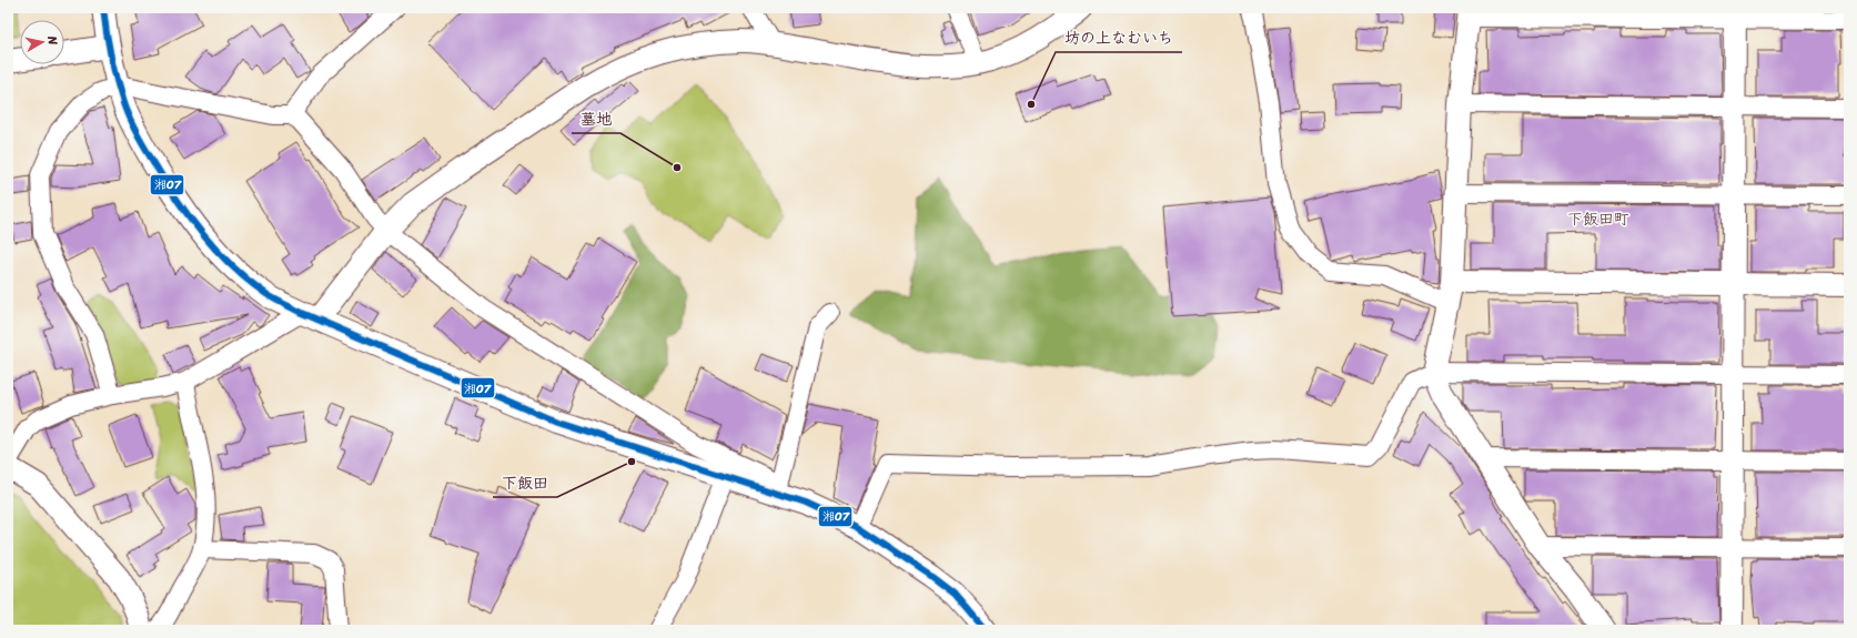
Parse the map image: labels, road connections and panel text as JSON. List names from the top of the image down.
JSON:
{
  "districts": ["下飯田町"],
  "places": ["坊の上なむいち", "墓地", "下飯田"],
  "lines": ["transit line 湘07"],
  "north": "right"
}
